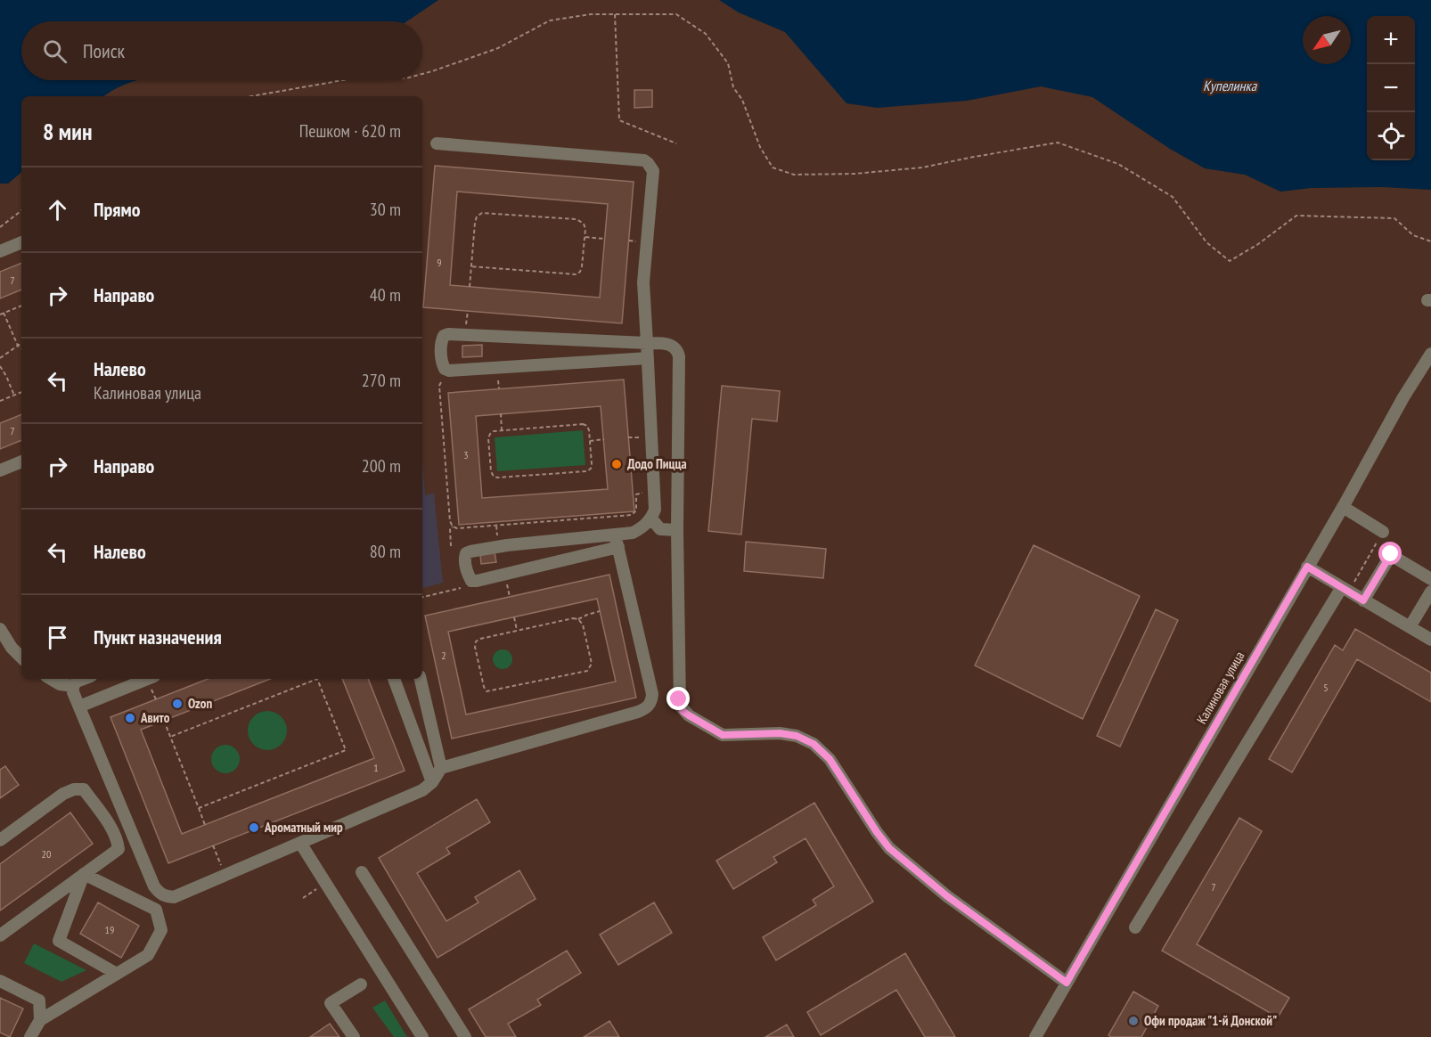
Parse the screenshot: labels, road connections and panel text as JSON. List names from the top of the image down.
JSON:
{
  "streets": {
    "street": ["Калиновая улица"]
  },
  "water": ["Купелинка"],
  "places": [
    "Додо Пицца",
    "Ozon",
    "Авито",
    "Ароматный мир",
    "Офи продаж \"1-й Донской\""
  ],
  "house_numbers": [
    "9",
    "7",
    "7",
    "3",
    "2",
    "5",
    "1",
    "20",
    "7",
    "19"
  ],
  "north": "bottom left",
  "page": {
    "map_buttons": ["+", "−"],
    "search": "Поиск",
    "heading": ["8 мин", "Пешком · 620 m"],
    "list": [
      ["Прямо", "30 m"],
      ["Направо", "40 m"],
      ["Налево", "Калиновая улица", "270 m"],
      ["Направо", "200 m"],
      ["Налево", "80 m"],
      "Пункт назначения"
    ]
  }
}
